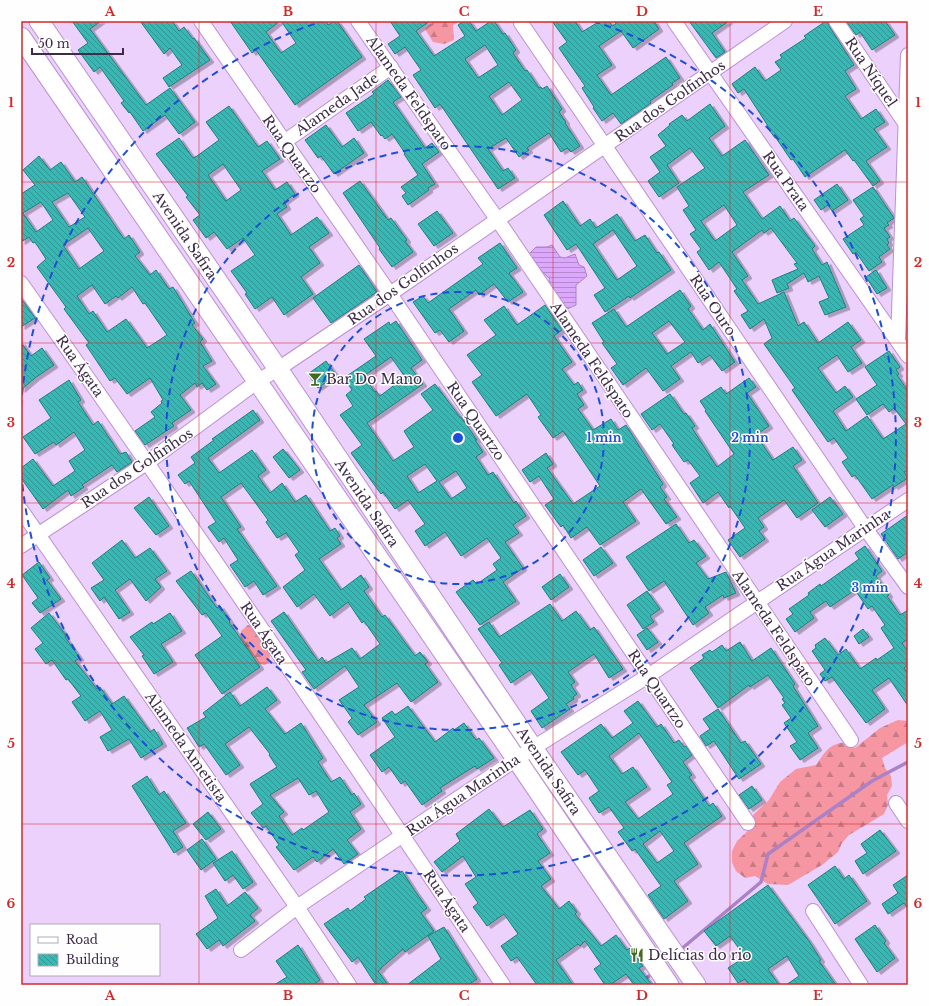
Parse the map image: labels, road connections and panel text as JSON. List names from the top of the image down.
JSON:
{
  "streets": {
    "street": [
      "Rua Níquel",
      "Alameda Feldspato",
      "Rua dos Golfinhos",
      "Alameda Jade",
      "Rua Quartzo",
      "Rua Prata",
      "Avenida Safira",
      "Rua Ouro",
      "Rua Ágata",
      "Rua Água Marinha",
      "Alameda Ametista"
    ]
  },
  "crossings": [
    ["Alameda Feldspato", "Rua dos Golfinhos"],
    ["Alameda Feldspato", "Alameda Jade"],
    ["Alameda Feldspato", "Rua Água Marinha"],
    ["Rua dos Golfinhos", "Rua Quartzo"],
    ["Rua dos Golfinhos", "Rua Prata"],
    ["Rua dos Golfinhos", "Avenida Safira"],
    ["Rua dos Golfinhos", "Rua Ouro"],
    ["Rua dos Golfinhos", "Rua Ágata"],
    ["Rua dos Golfinhos", "Alameda Ametista"],
    ["Alameda Jade", "Rua Quartzo"],
    ["Rua Quartzo", "Rua Água Marinha"],
    ["Avenida Safira", "Rua Água Marinha"],
    ["Rua Ouro", "Rua Água Marinha"],
    ["Rua Ágata", "Rua Água Marinha"],
    ["Rua Água Marinha", "Alameda Ametista"]
  ],
  "places": {
    "bar": ["Bar Do Mano"],
    "restaurant": ["Delícias do rio"]
  },
  "legend": ["Road", "Building"],
  "scale_bar": "50 m",
  "grid": {
    "columns": [
      "A",
      "B",
      "C",
      "D",
      "E"
    ],
    "rows": [
      "1",
      "2",
      "3",
      "4",
      "5",
      "6"
    ]
  },
  "rings": ["1 min", "2 min", "3 min"]
}
